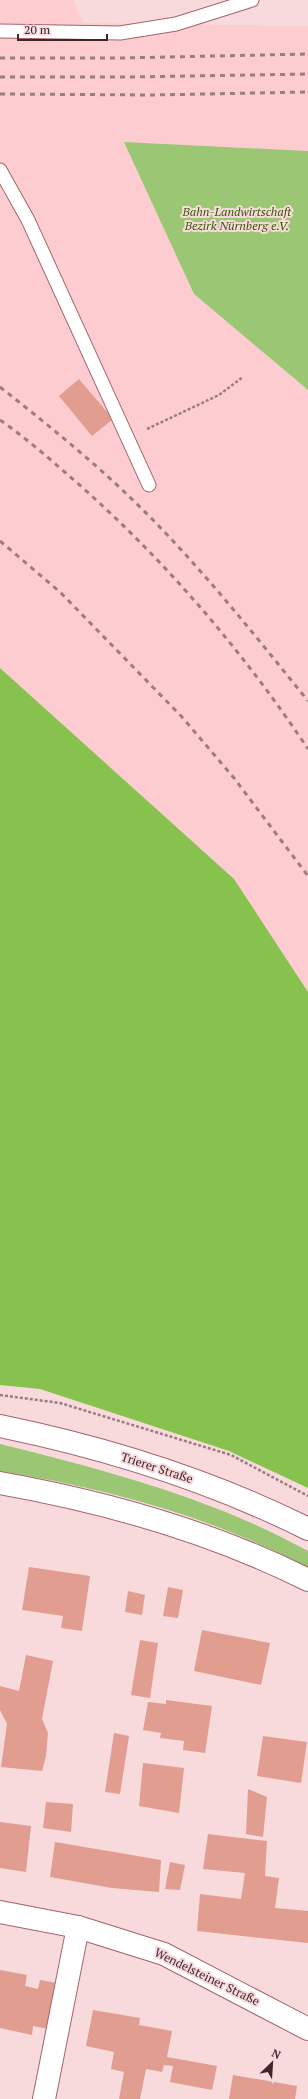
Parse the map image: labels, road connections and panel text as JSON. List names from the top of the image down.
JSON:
{
  "streets": {
    "main road": ["Trierer Straße", "Wendelsteiner Straße"]
  },
  "parks": ["Bahn-Landwirtschaft Bezirk Nürnberg e.V."],
  "scale_bar": "20 m",
  "north": "top right"
}
